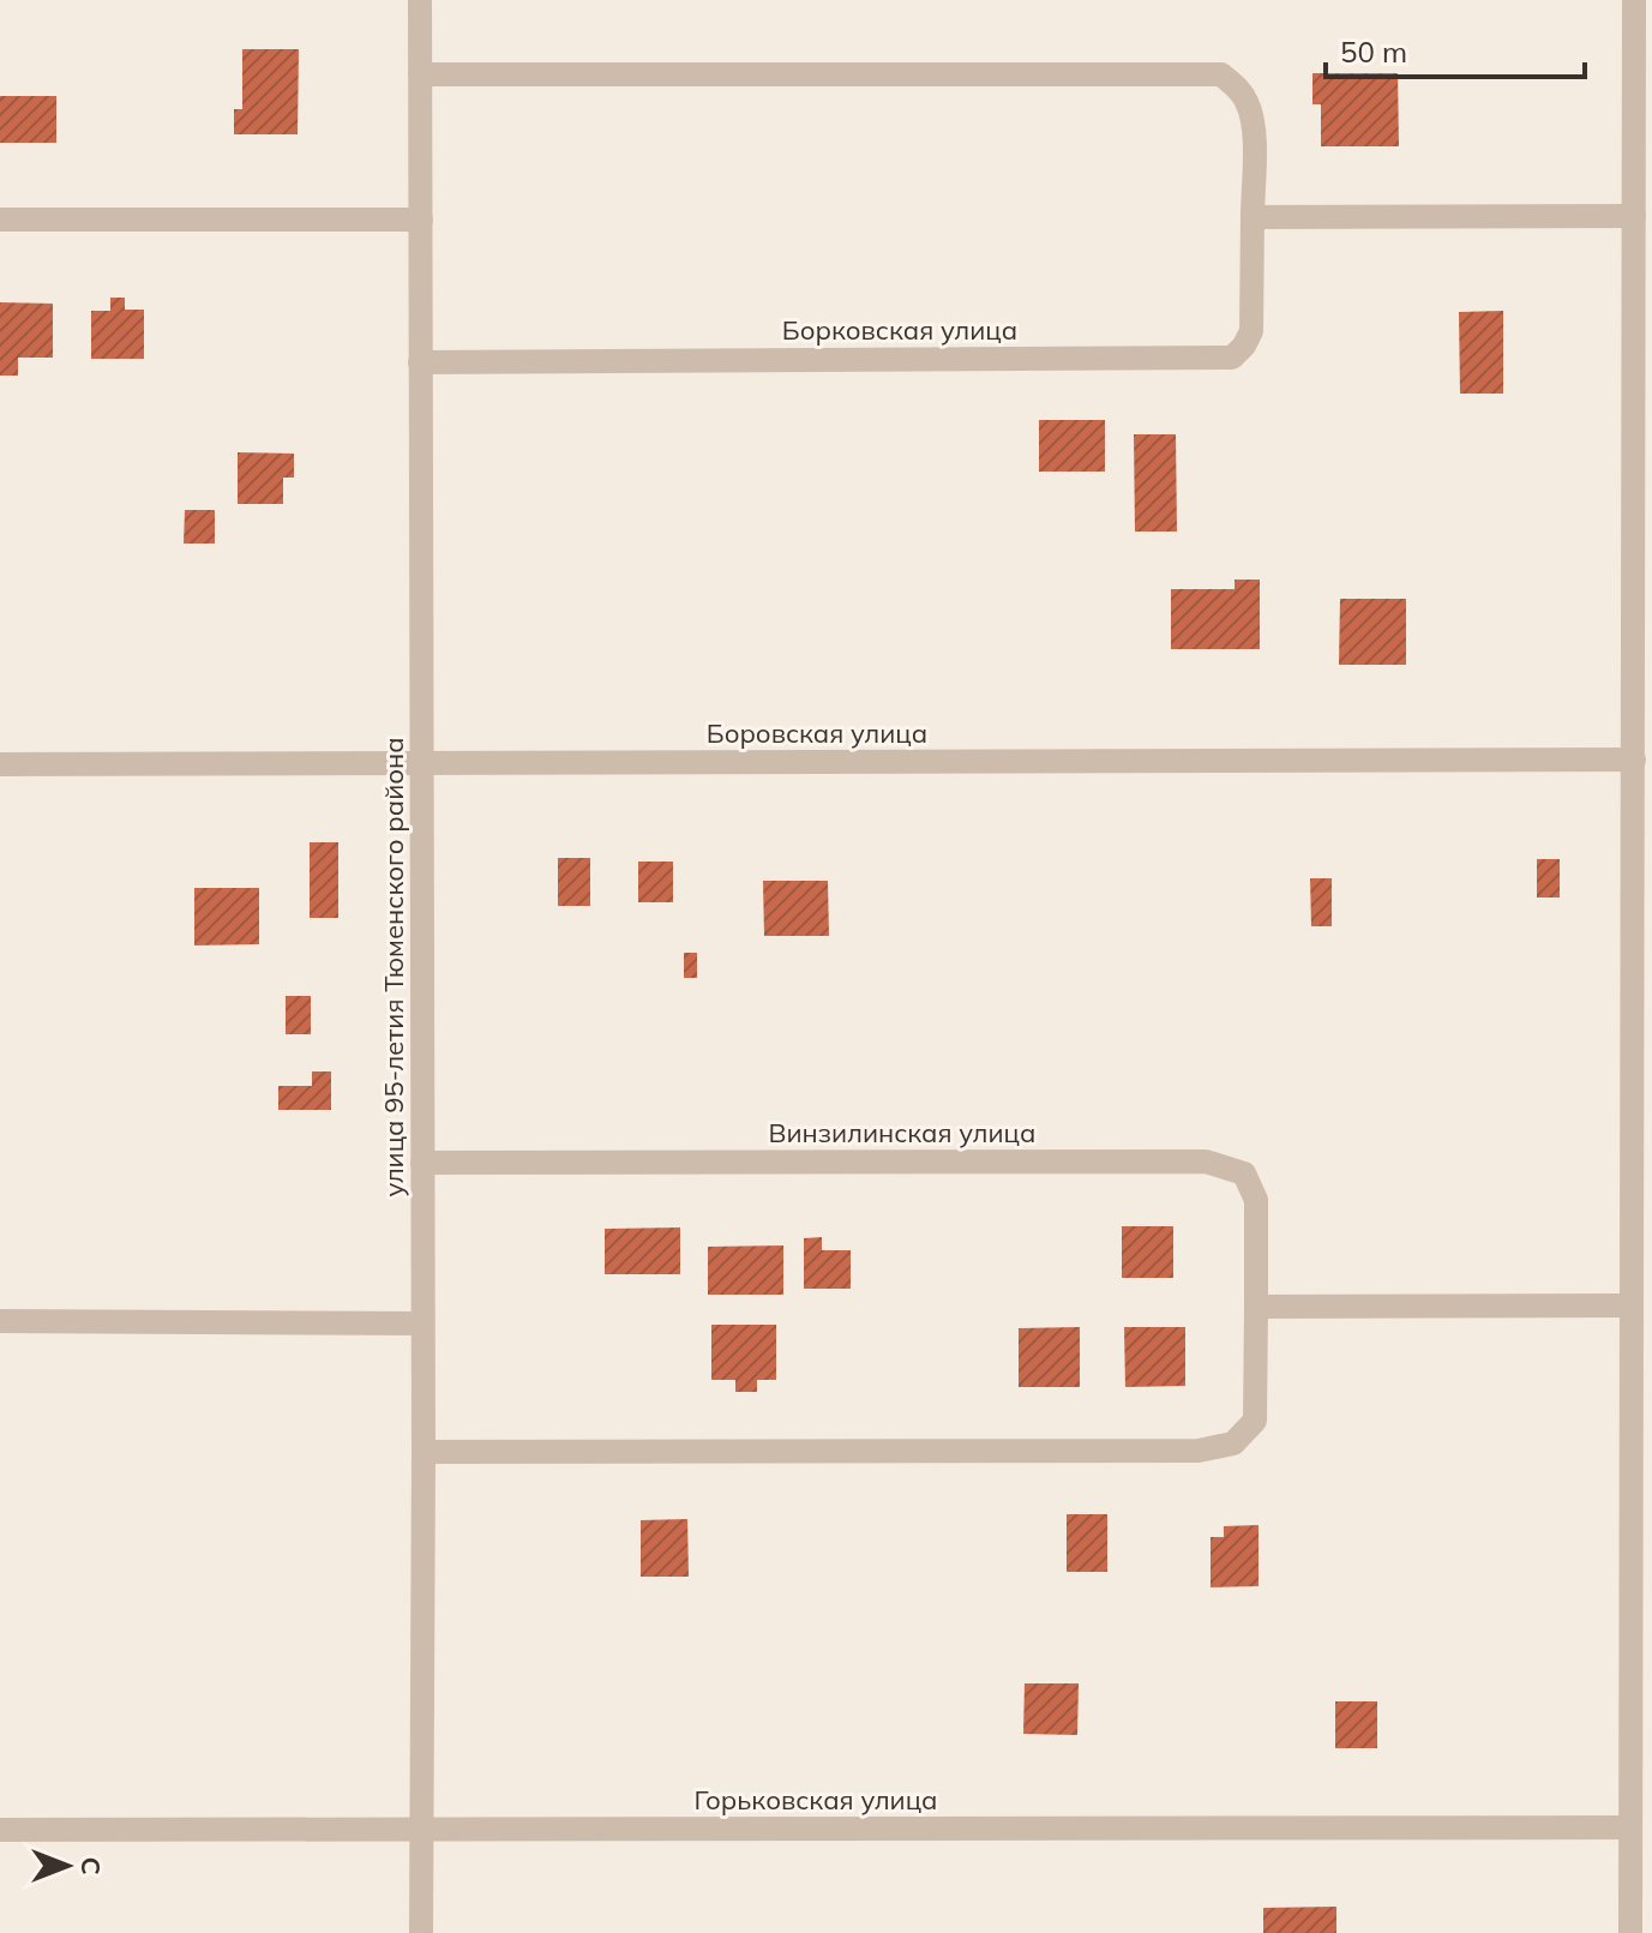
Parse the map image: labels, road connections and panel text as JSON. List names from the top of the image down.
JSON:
{
  "streets": {
    "street": [
      "Борковская улица",
      "Боровская улица",
      "улица 95-летия Тюменского района",
      "Винзилинская улица",
      "Горьковская улица"
    ]
  },
  "crossings": [
    ["Борковская улица", "улица 95-летия Тюменского района"],
    ["Боровская улица", "улица 95-летия Тюменского района"],
    ["улица 95-летия Тюменского района", "Винзилинская улица"],
    ["улица 95-летия Тюменского района", "Горьковская улица"]
  ],
  "scale_bar": "50 m",
  "north": "right"
}
